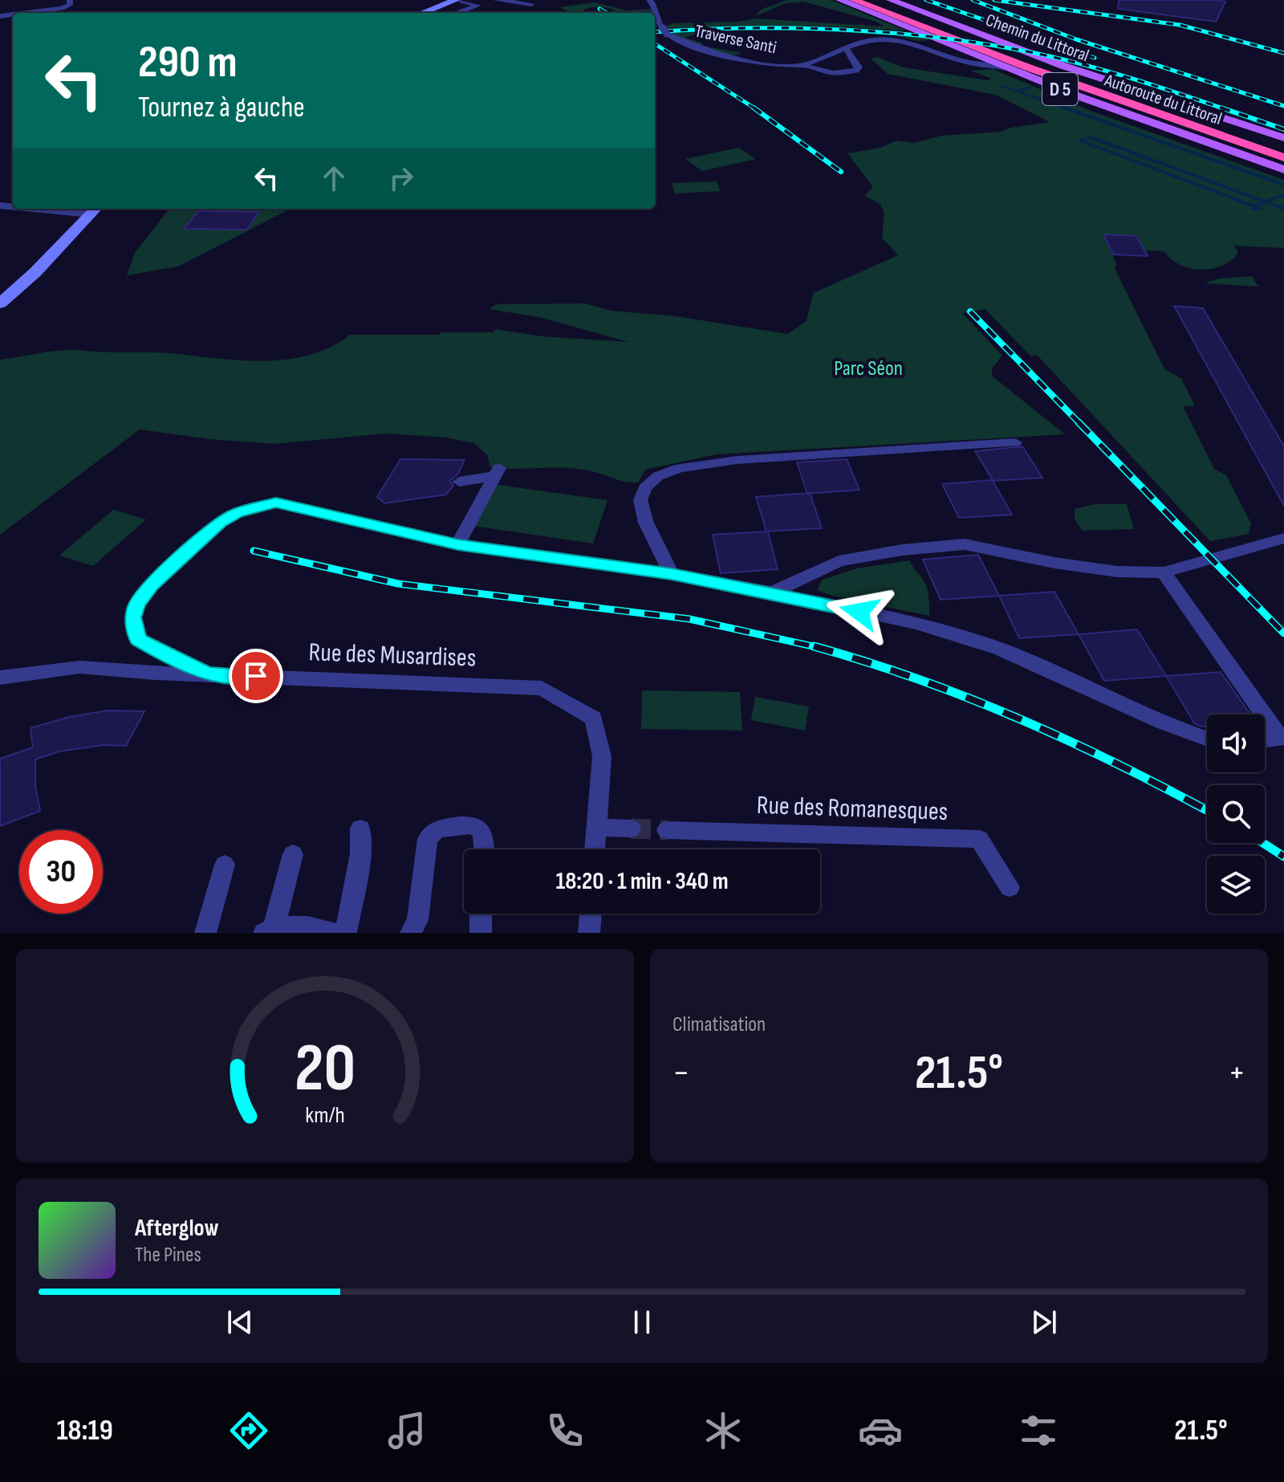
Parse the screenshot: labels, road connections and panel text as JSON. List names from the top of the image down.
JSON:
{
  "streets": {
    "highway": ["Autoroute du Littoral"],
    "main road": ["Chemin du Littoral", "D 5"],
    "street": ["Traverse Santi", "Rue des Musardises", "Rue des Romanesques"]
  },
  "crossings": [
    ["Chemin du Littoral", "Traverse Santi"]
  ],
  "parks": ["Parc Séon"],
  "page": {
    "turn": ["290 m", "Tournez à gauche"],
    "limit": "30",
    "trip": "18:20 · 1 min · 340 m",
    "tile": "Climatisation",
    "heat": ["−", "21.5°", "+"],
    "song": ["Afterglow", "The Pines"],
    "tabs": ["18:19", "21.5°"],
    "gauge": ["20", "km/h"]
  }
}
